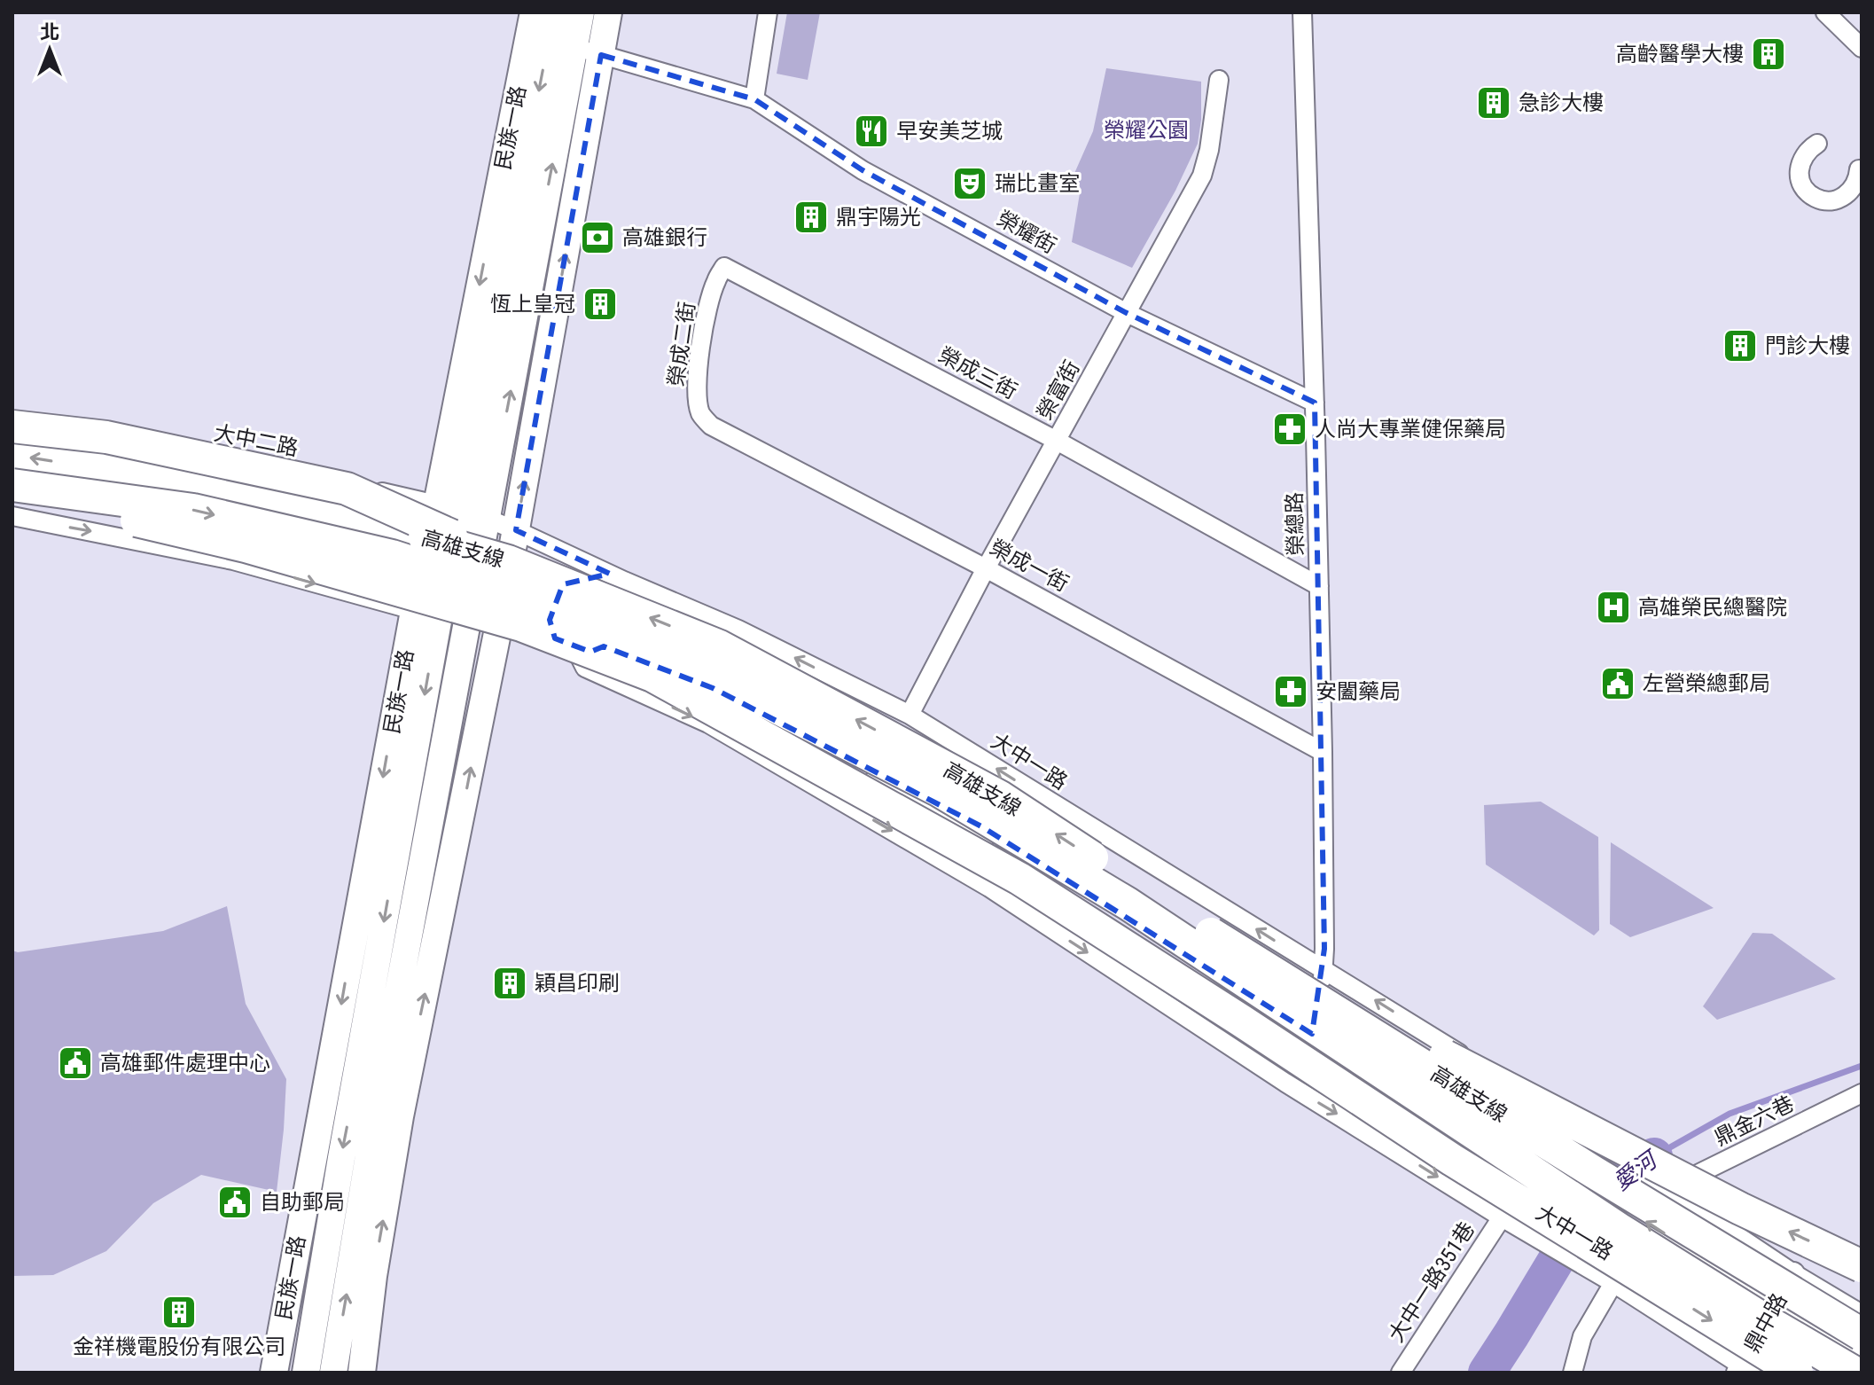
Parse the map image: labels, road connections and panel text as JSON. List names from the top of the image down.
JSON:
{
  "streets": {
    "highway": ["高雄支線"],
    "main road": ["民族一路"],
    "street": [
      "榮耀街",
      "榮成二街",
      "榮成三街",
      "榮富街",
      "大中二路",
      "榮總路",
      "榮成一街",
      "大中一路",
      "鼎金六巷",
      "大中一路351巷",
      "鼎中路"
    ]
  },
  "crossings": [
    ["民族一路", "榮耀街"],
    ["民族一路", "大中二路"],
    ["民族一路", "大中一路"],
    ["榮耀街", "榮富街"],
    ["榮耀街", "榮總路"],
    ["榮成二街", "榮成三街"],
    ["榮成二街", "榮成一街"],
    ["榮成三街", "榮富街"],
    ["榮成三街", "榮總路"],
    ["榮富街", "榮成一街"],
    ["榮富街", "大中一路"],
    ["大中二路", "大中一路"],
    ["榮總路", "榮成一街"],
    ["榮總路", "大中一路"],
    ["高雄支線", "大中一路"],
    ["大中一路", "鼎金六巷"],
    ["大中一路", "大中一路351巷"],
    ["大中一路", "鼎中路"]
  ],
  "water": ["愛河"],
  "parks": ["榮耀公園"],
  "places": {
    "building": [
      "高齡醫學大樓",
      "急診大樓",
      "鼎宇陽光",
      "恆上皇冠",
      "門診大樓",
      "穎昌印刷",
      "金祥機電股份有限公司"
    ],
    "restaurant": ["早安美芝城"],
    "theatre": ["瑞比畫室"],
    "bank": ["高雄銀行"],
    "pharmacy": ["人尚大專業健保藥局", "安闔藥局"],
    "hospital": ["高雄榮民總醫院"],
    "public building": ["左營榮總郵局", "高雄郵件處理中心", "自助郵局"]
  },
  "north": "top"
}
